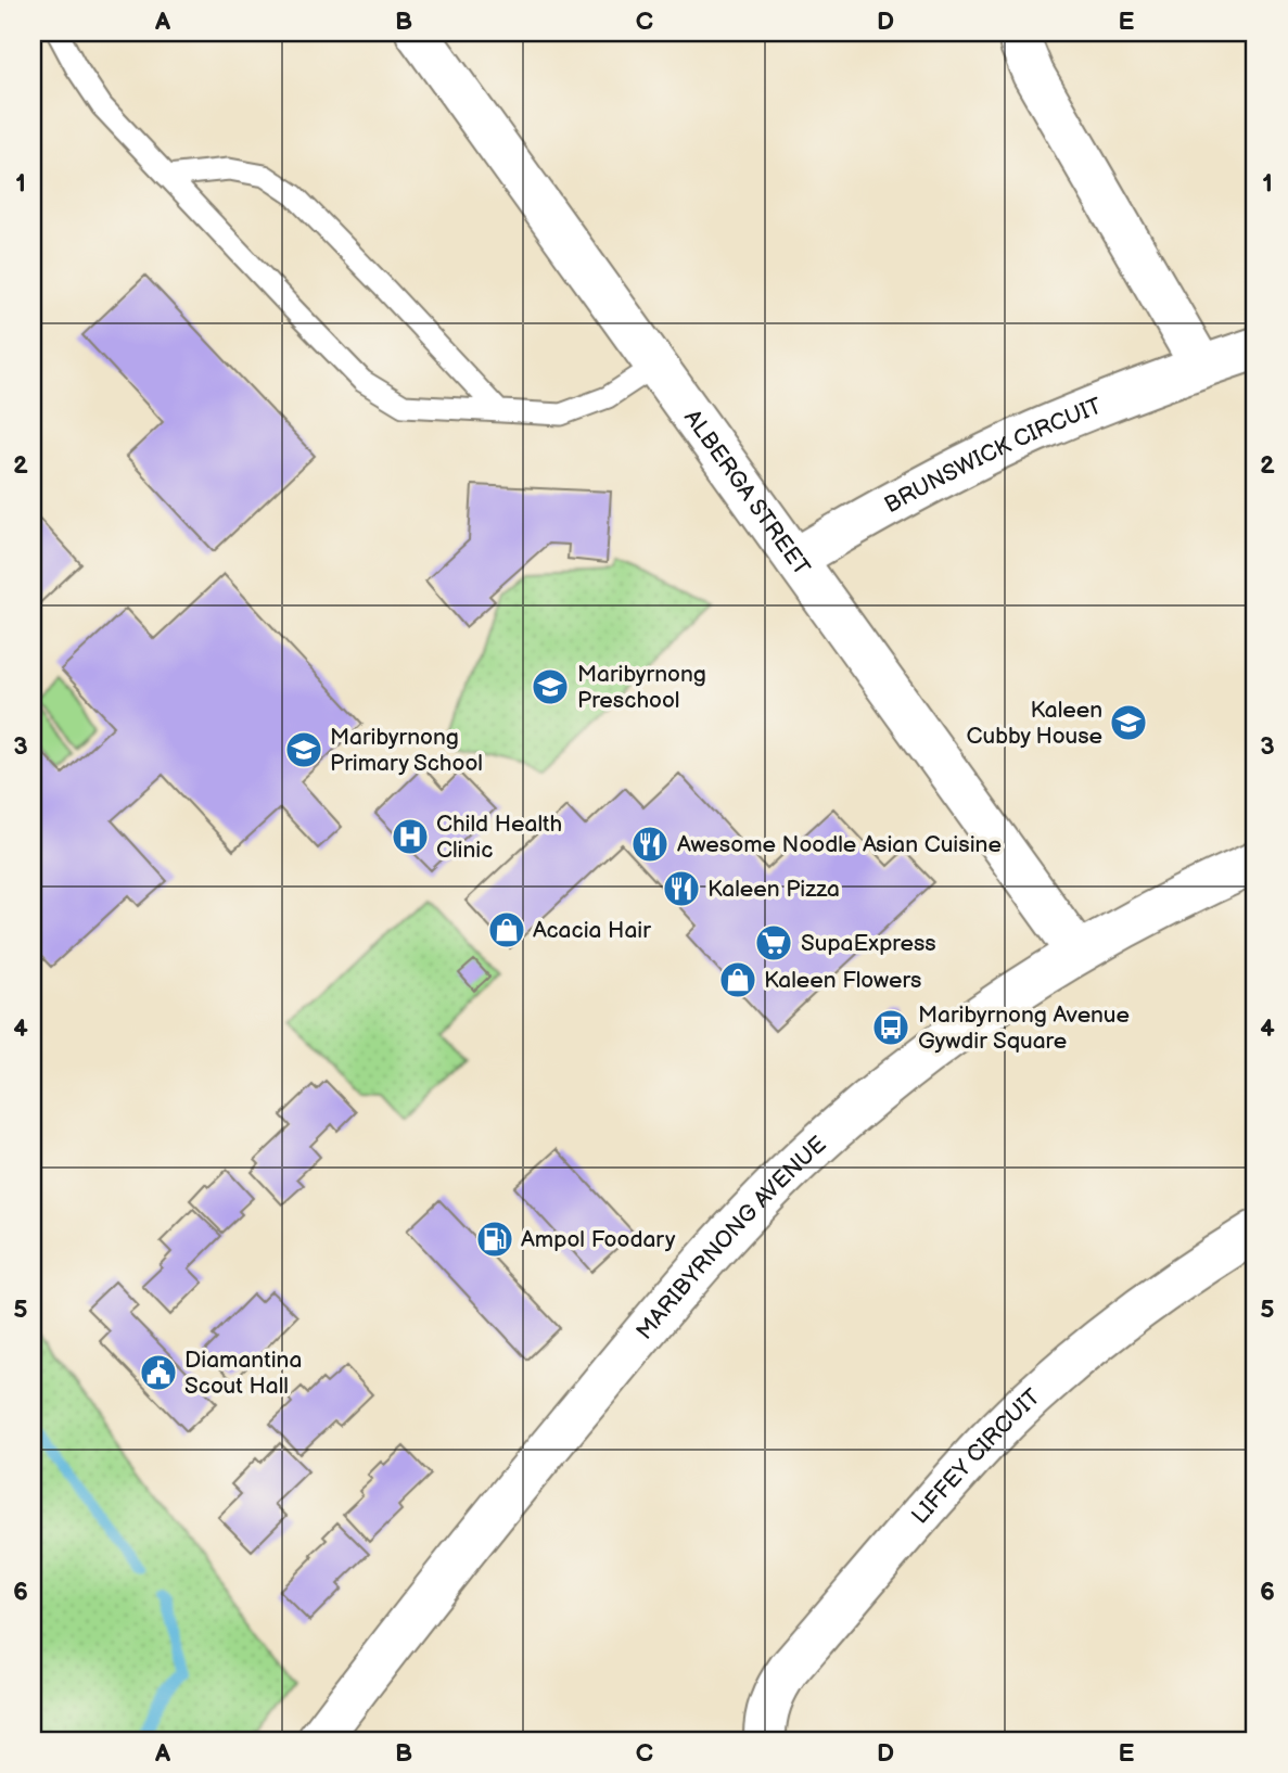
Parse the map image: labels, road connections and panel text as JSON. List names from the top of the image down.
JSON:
{
  "streets": {
    "street": [
      "BRUNSWICK CIRCUIT",
      "ALBERGA STREET",
      "MARIBYRNONG AVENUE",
      "LIFFEY CIRCUIT"
    ]
  },
  "crossings": [
    ["BRUNSWICK CIRCUIT", "ALBERGA STREET"],
    ["ALBERGA STREET", "MARIBYRNONG AVENUE"]
  ],
  "places": {
    "school or university": ["Maribyrnong Preschool", "Kaleen Cubby House", "Maribyrnong Primary School"],
    "hospital": ["Child Health Clinic"],
    "restaurant": ["Awesome Noodle Asian Cuisine", "Kaleen Pizza"],
    "shop": ["Acacia Hair", "Kaleen Flowers"],
    "supermarket": ["SupaExpress"],
    "bus stop": ["Maribyrnong Avenue Gywdir Square"],
    "fuel station": ["Ampol Foodary"],
    "public building": ["Diamantina Scout Hall"]
  },
  "grid": {
    "columns": [
      "A",
      "B",
      "C",
      "D",
      "E"
    ],
    "rows": [
      "1",
      "2",
      "3",
      "4",
      "5",
      "6"
    ]
  }
}
